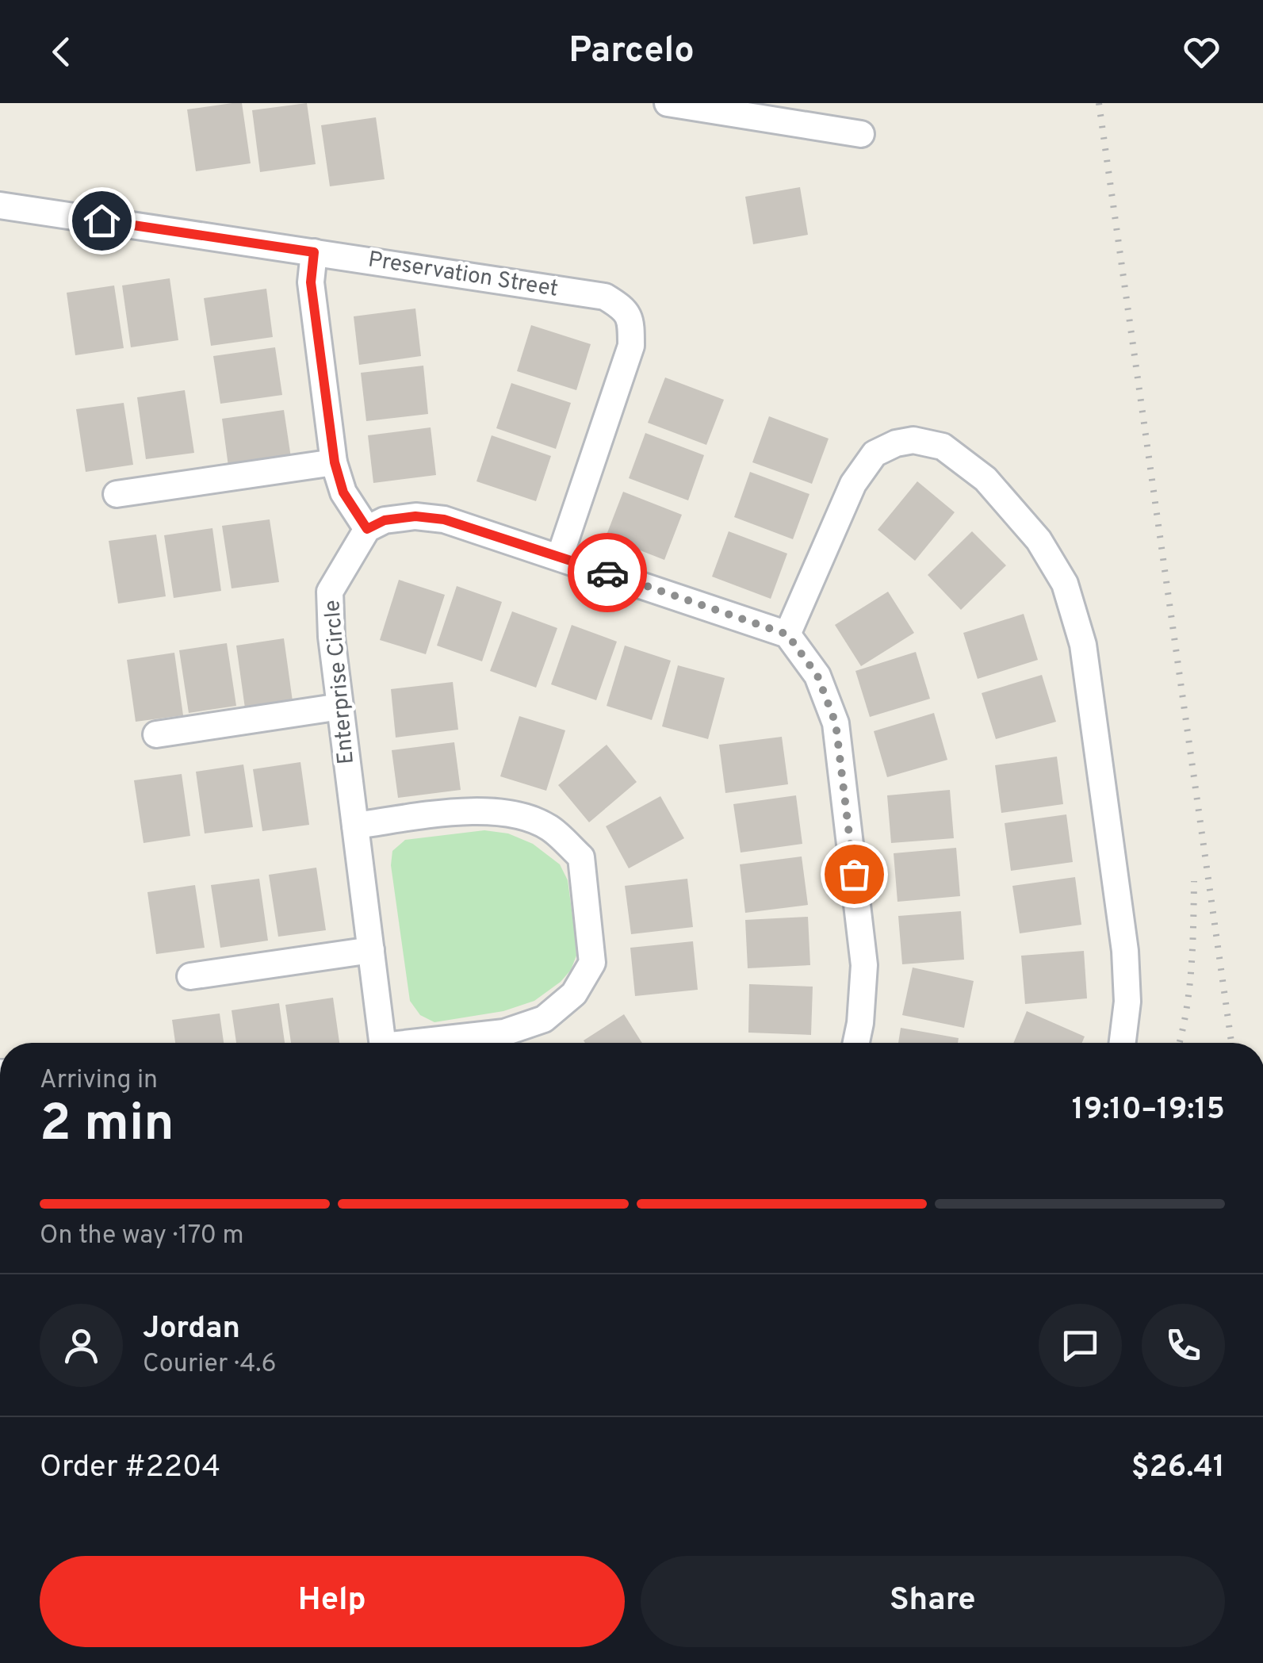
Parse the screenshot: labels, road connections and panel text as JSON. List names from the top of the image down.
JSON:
{
  "streets": {
    "street": ["Preservation Street", "Enterprise Circle"]
  },
  "page": {
    "header": "Parcelo",
    "heading": ["2 min", "Arriving in", "19:10–19:15"],
    "panel": [
      "Jordan",
      "Courier · 4.6",
      "Order #2204",
      "$26.41"
    ],
    "bar": "On the way · 170 m",
    "buttons": ["Help", "Share"]
  }
}
